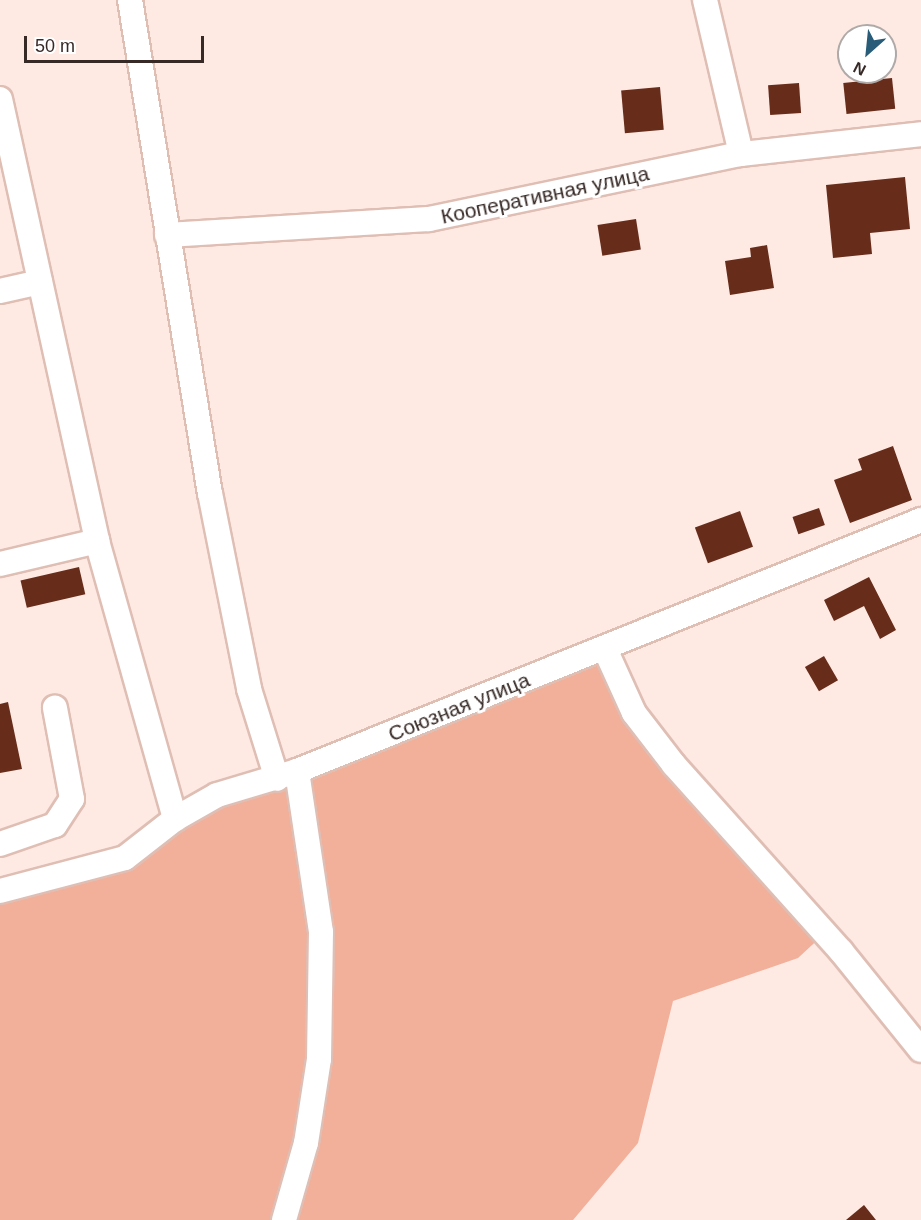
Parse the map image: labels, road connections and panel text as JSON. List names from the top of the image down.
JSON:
{
  "streets": {
    "street": ["Кооперативная улица", "Союзная улица"]
  },
  "scale_bar": "50 m",
  "north": "bottom left"
}
